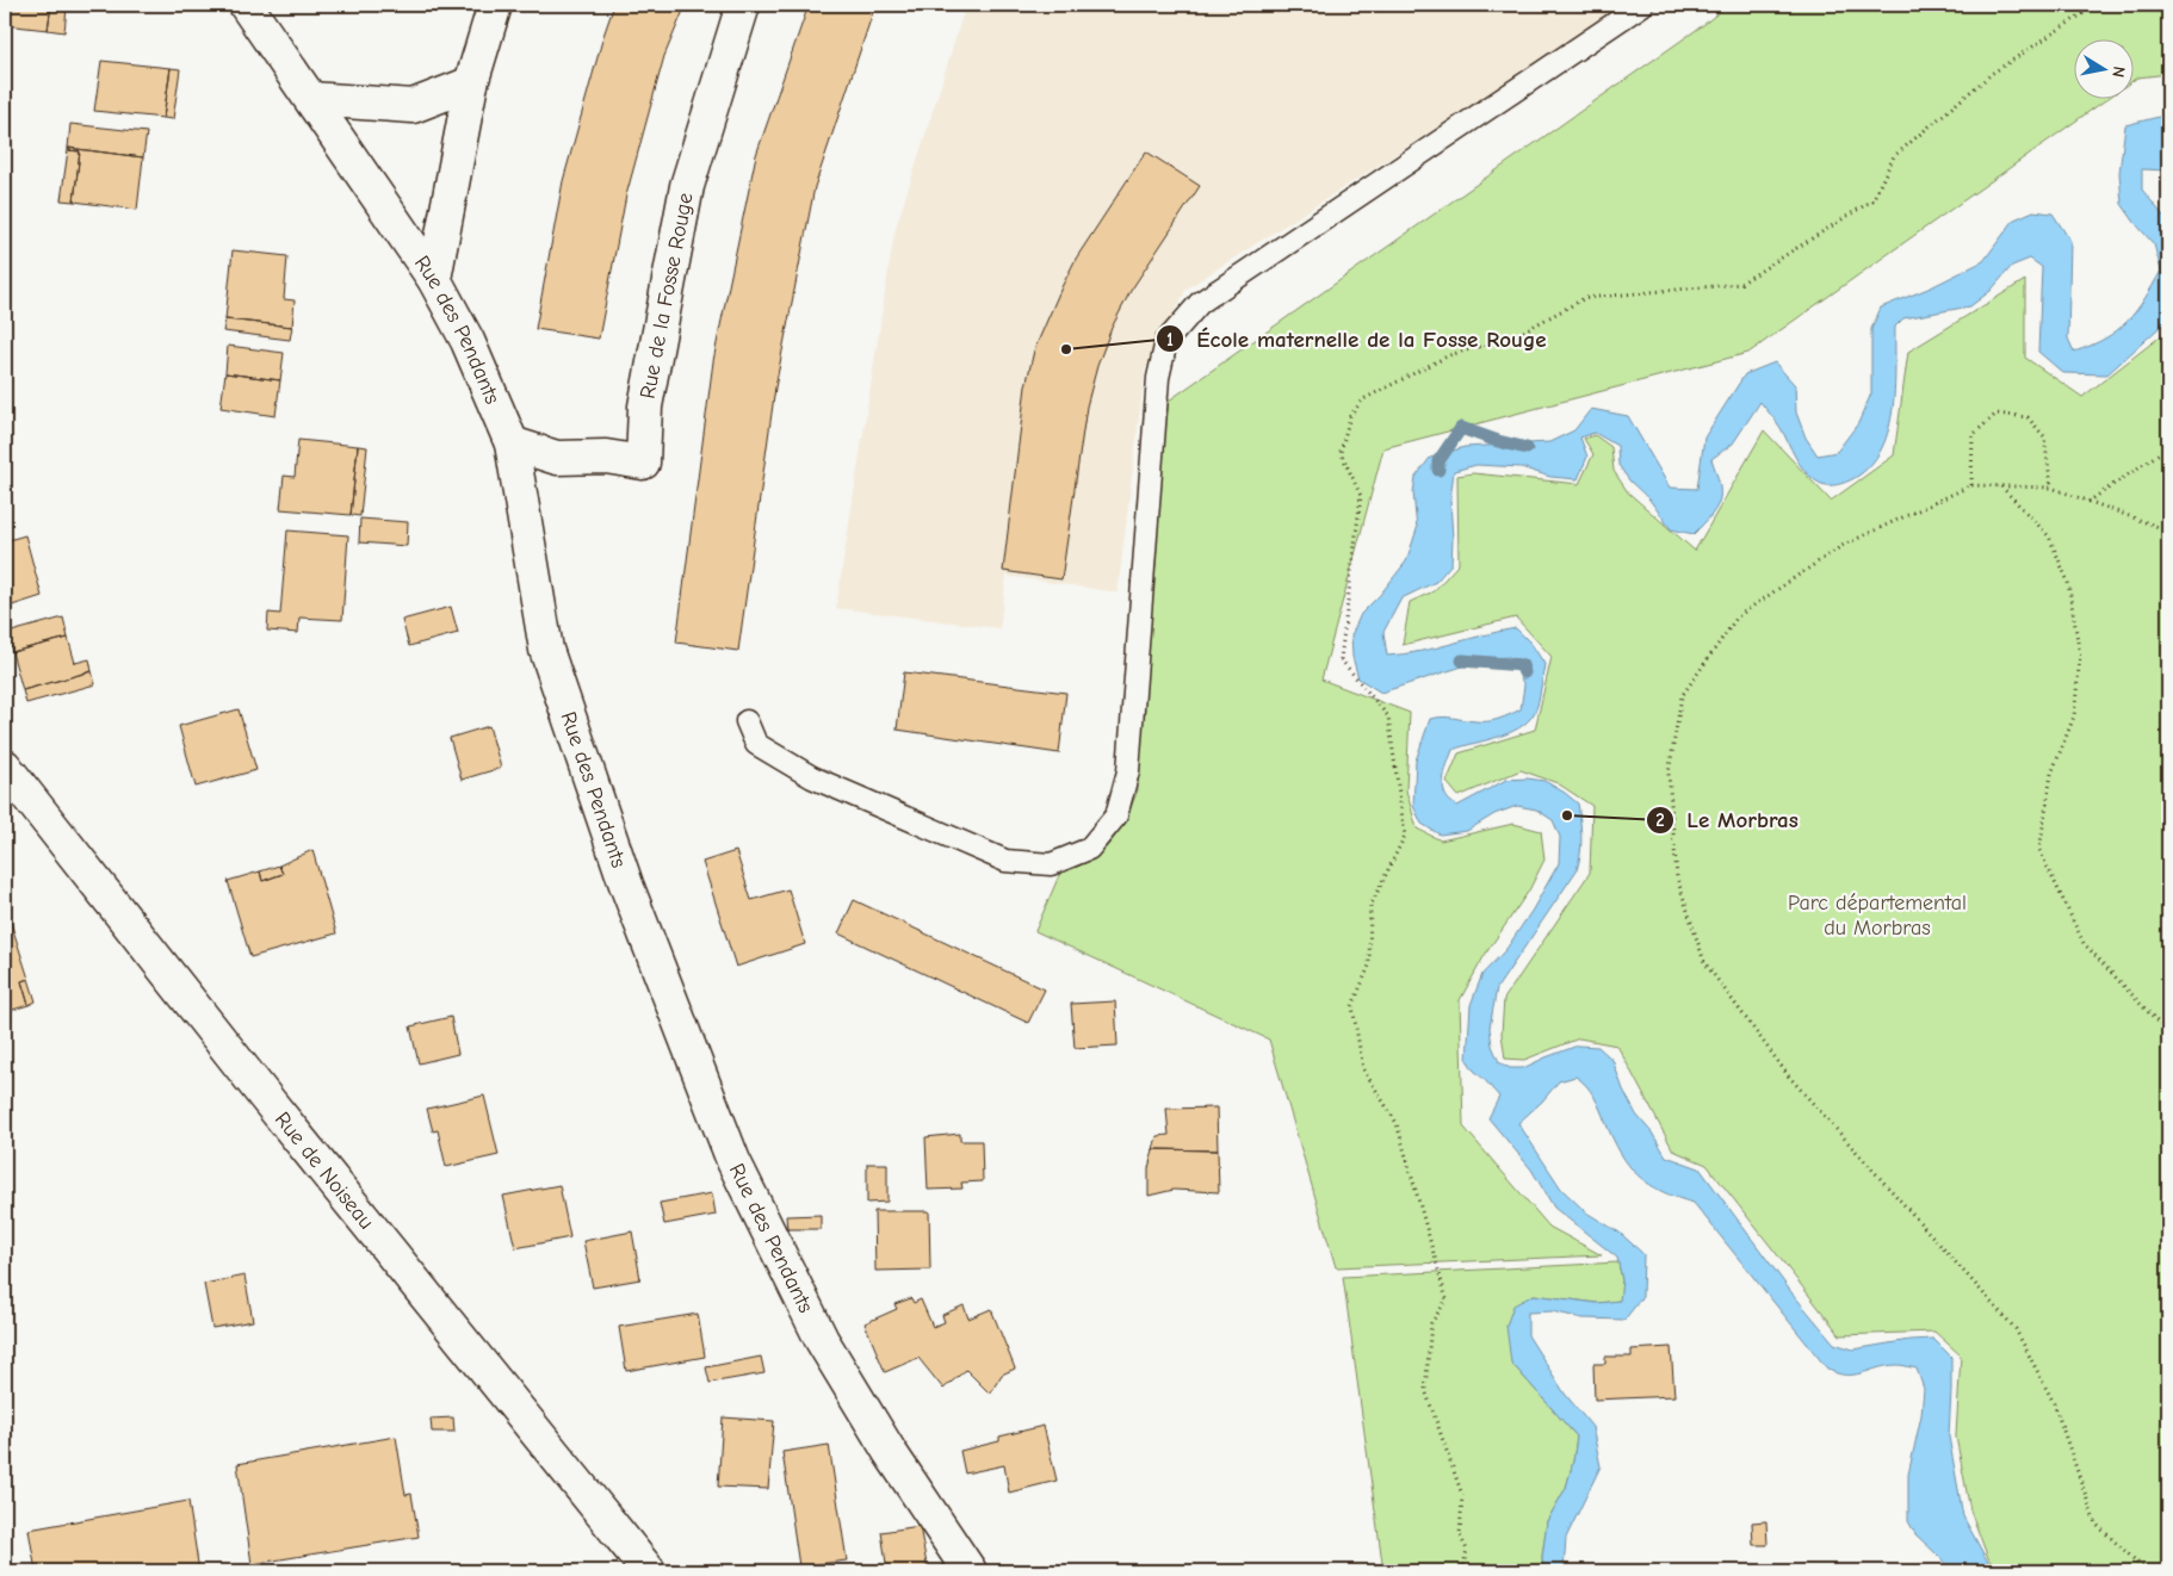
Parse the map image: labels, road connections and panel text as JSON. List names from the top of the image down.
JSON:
{
  "streets": {
    "street": ["Rue de la Fosse Rouge", "Rue des Pendants", "Rue de Noiseau"]
  },
  "crossings": [
    ["Rue de la Fosse Rouge", "Rue des Pendants"]
  ],
  "parks": ["Parc départemental du Morbras"],
  "places": ["École maternelle de la Fosse Rouge", "Le Morbras"],
  "north": "right"
}
